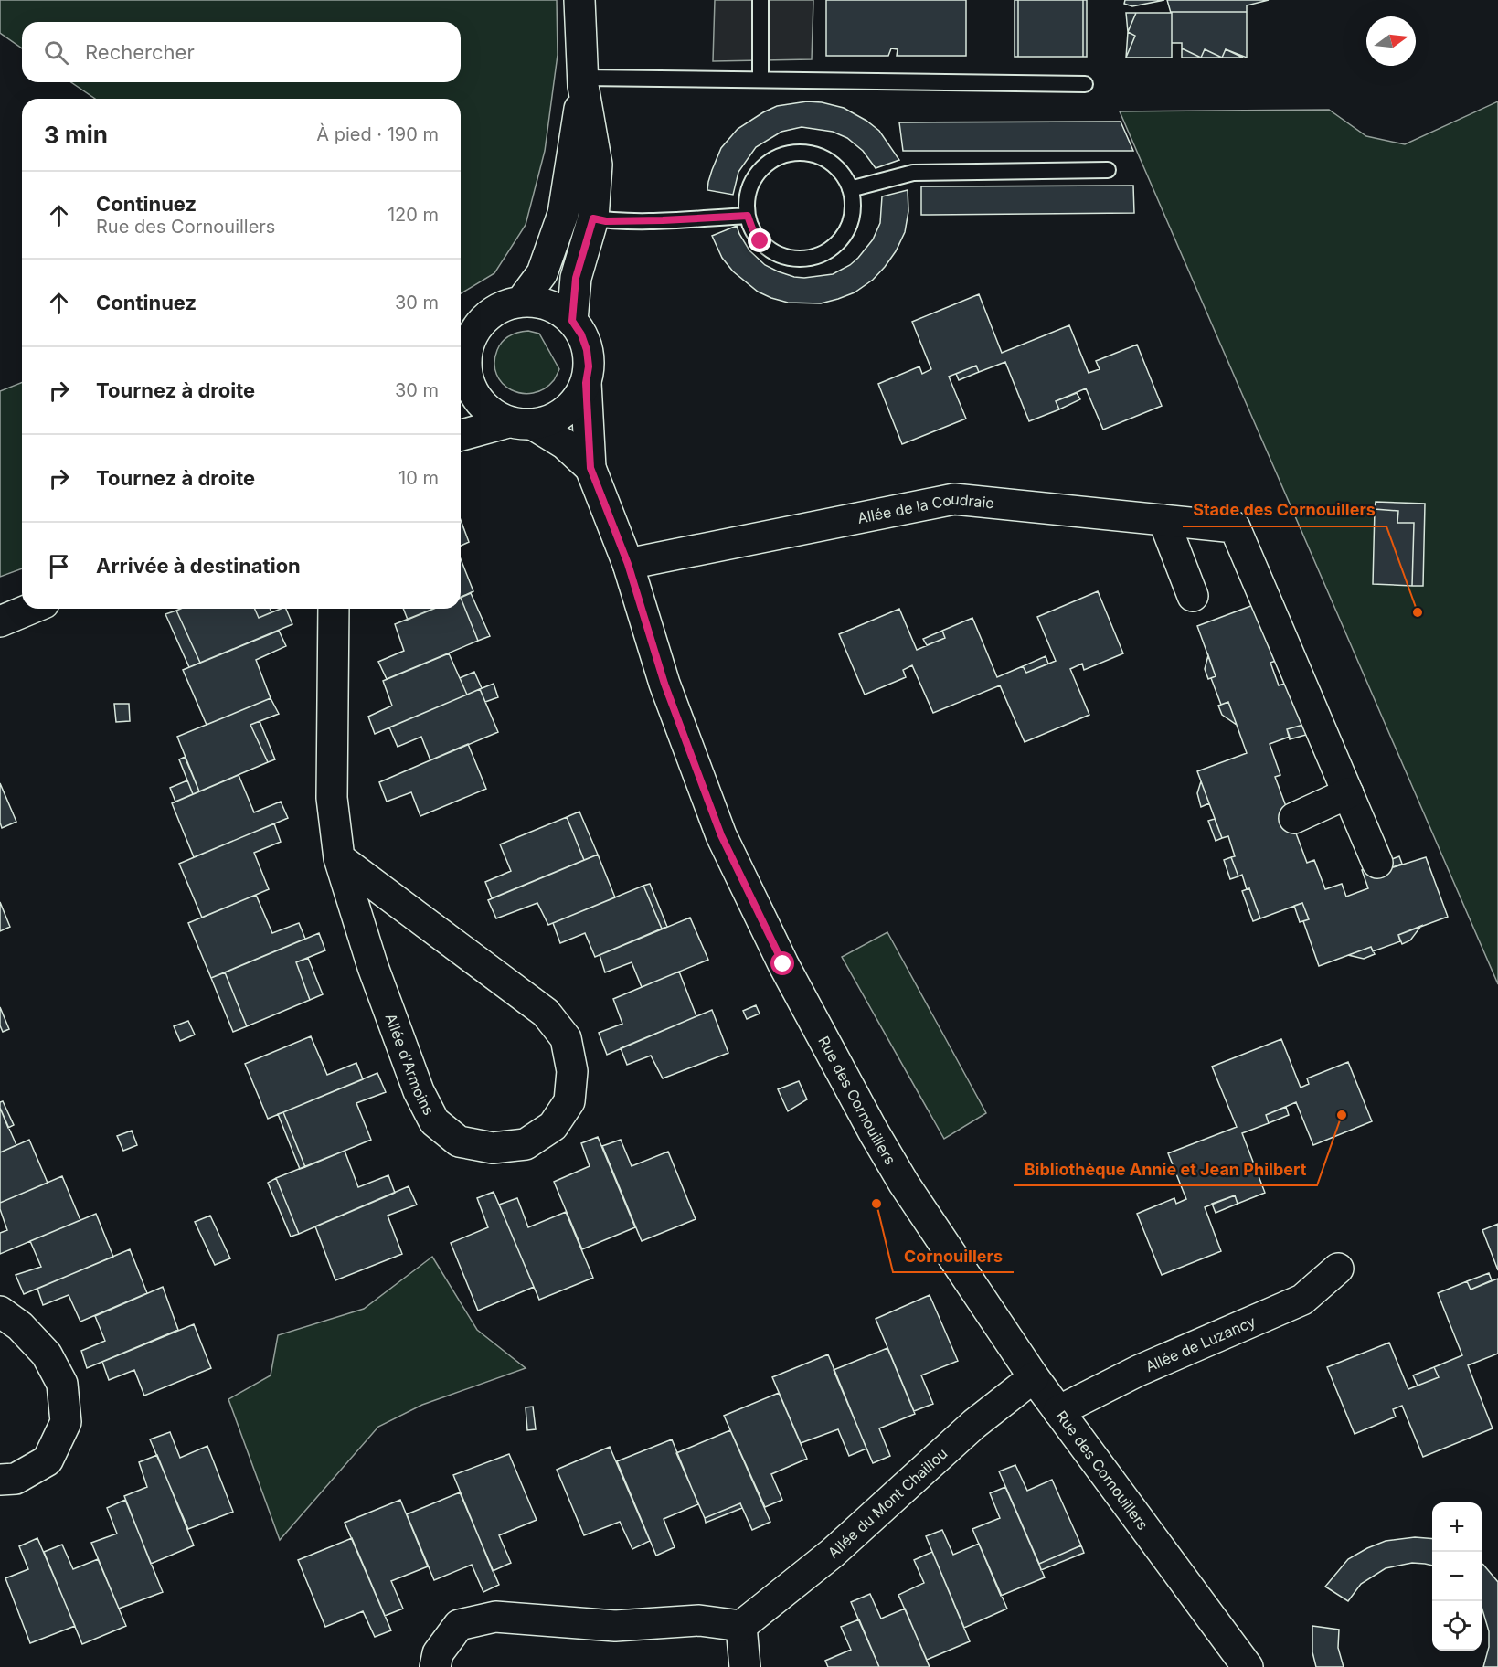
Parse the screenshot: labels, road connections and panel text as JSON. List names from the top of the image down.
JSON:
{
  "streets": {
    "street": [
      "Allée de la Coudraie",
      "Allée d'Armoins",
      "Rue des Cornouillers",
      "Allée de Luzancy",
      "Allée du Mont Chaillou"
    ]
  },
  "crossings": [
    ["Allée de la Coudraie", "Rue des Cornouillers"],
    ["Rue des Cornouillers", "Allée de Luzancy"],
    ["Rue des Cornouillers", "Allée du Mont Chaillou"]
  ],
  "places": ["Stade des Cornouillers", "Bibliothèque Annie et Jean Philbert", "Cornouillers"],
  "north": "right",
  "page": {
    "search": "Rechercher",
    "heading": ["3 min", "À pied · 190 m"],
    "list": [
      ["Continuez", "Rue des Cornouillers", "120 m"],
      ["Continuez", "30 m"],
      ["Tournez à droite", "30 m"],
      ["Tournez à droite", "10 m"],
      "Arrivée à destination"
    ],
    "map_buttons": ["+", "−"]
  }
}
